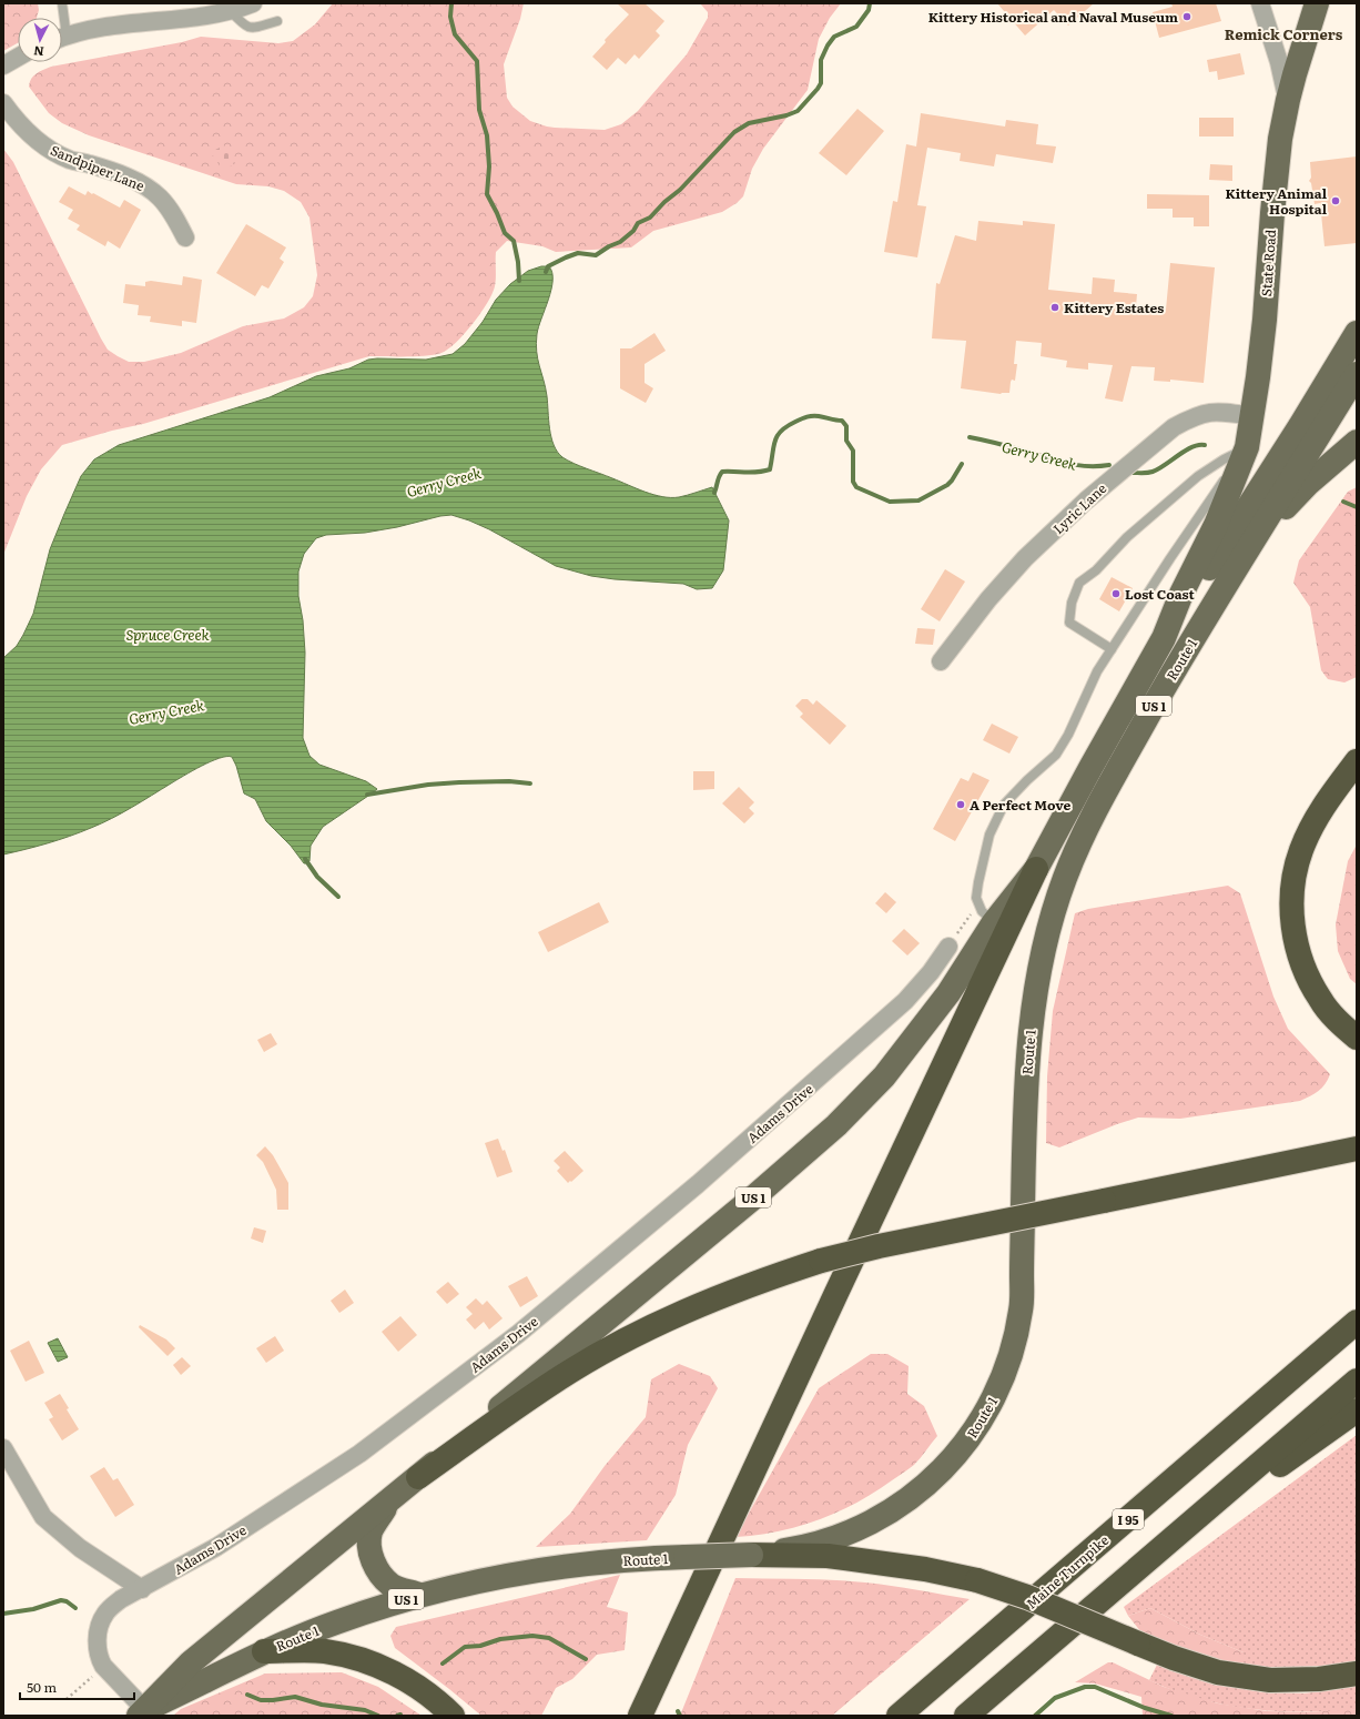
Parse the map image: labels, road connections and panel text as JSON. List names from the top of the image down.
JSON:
{
  "streets": {
    "highway": ["I 95", "Maine Turnpike"],
    "main road": ["State Road", "Route 1", "US 1"],
    "street": ["Sandpiper Lane", "Lyric Lane", "Adams Drive"]
  },
  "crossings": [
    ["State Road", "Lyric Lane"],
    ["State Road", "Route 1"],
    ["Route 1", "US 1"],
    ["Route 1", "Adams Drive"]
  ],
  "districts": ["Remick Corners"],
  "water": ["Gerry Creek", "Spruce Creek"],
  "places": [
    "Kittery Historical and Naval Museum",
    "Kittery Animal Hospital",
    "Kittery Estates",
    "Lost Coast",
    "A Perfect Move"
  ],
  "scale_bar": "50 m",
  "north": "bottom"
}
